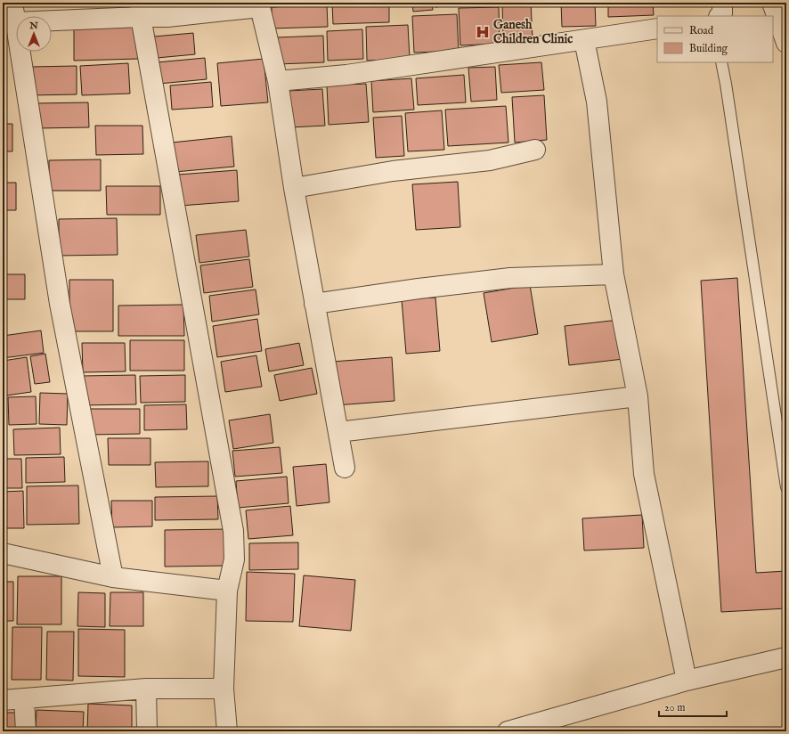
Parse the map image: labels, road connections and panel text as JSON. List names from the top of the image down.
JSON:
{
  "places": {
    "hospital": ["Ganesh Children Clinic"]
  },
  "legend": ["Road", "Building"],
  "scale_bar": "20 m",
  "north": "top"
}
